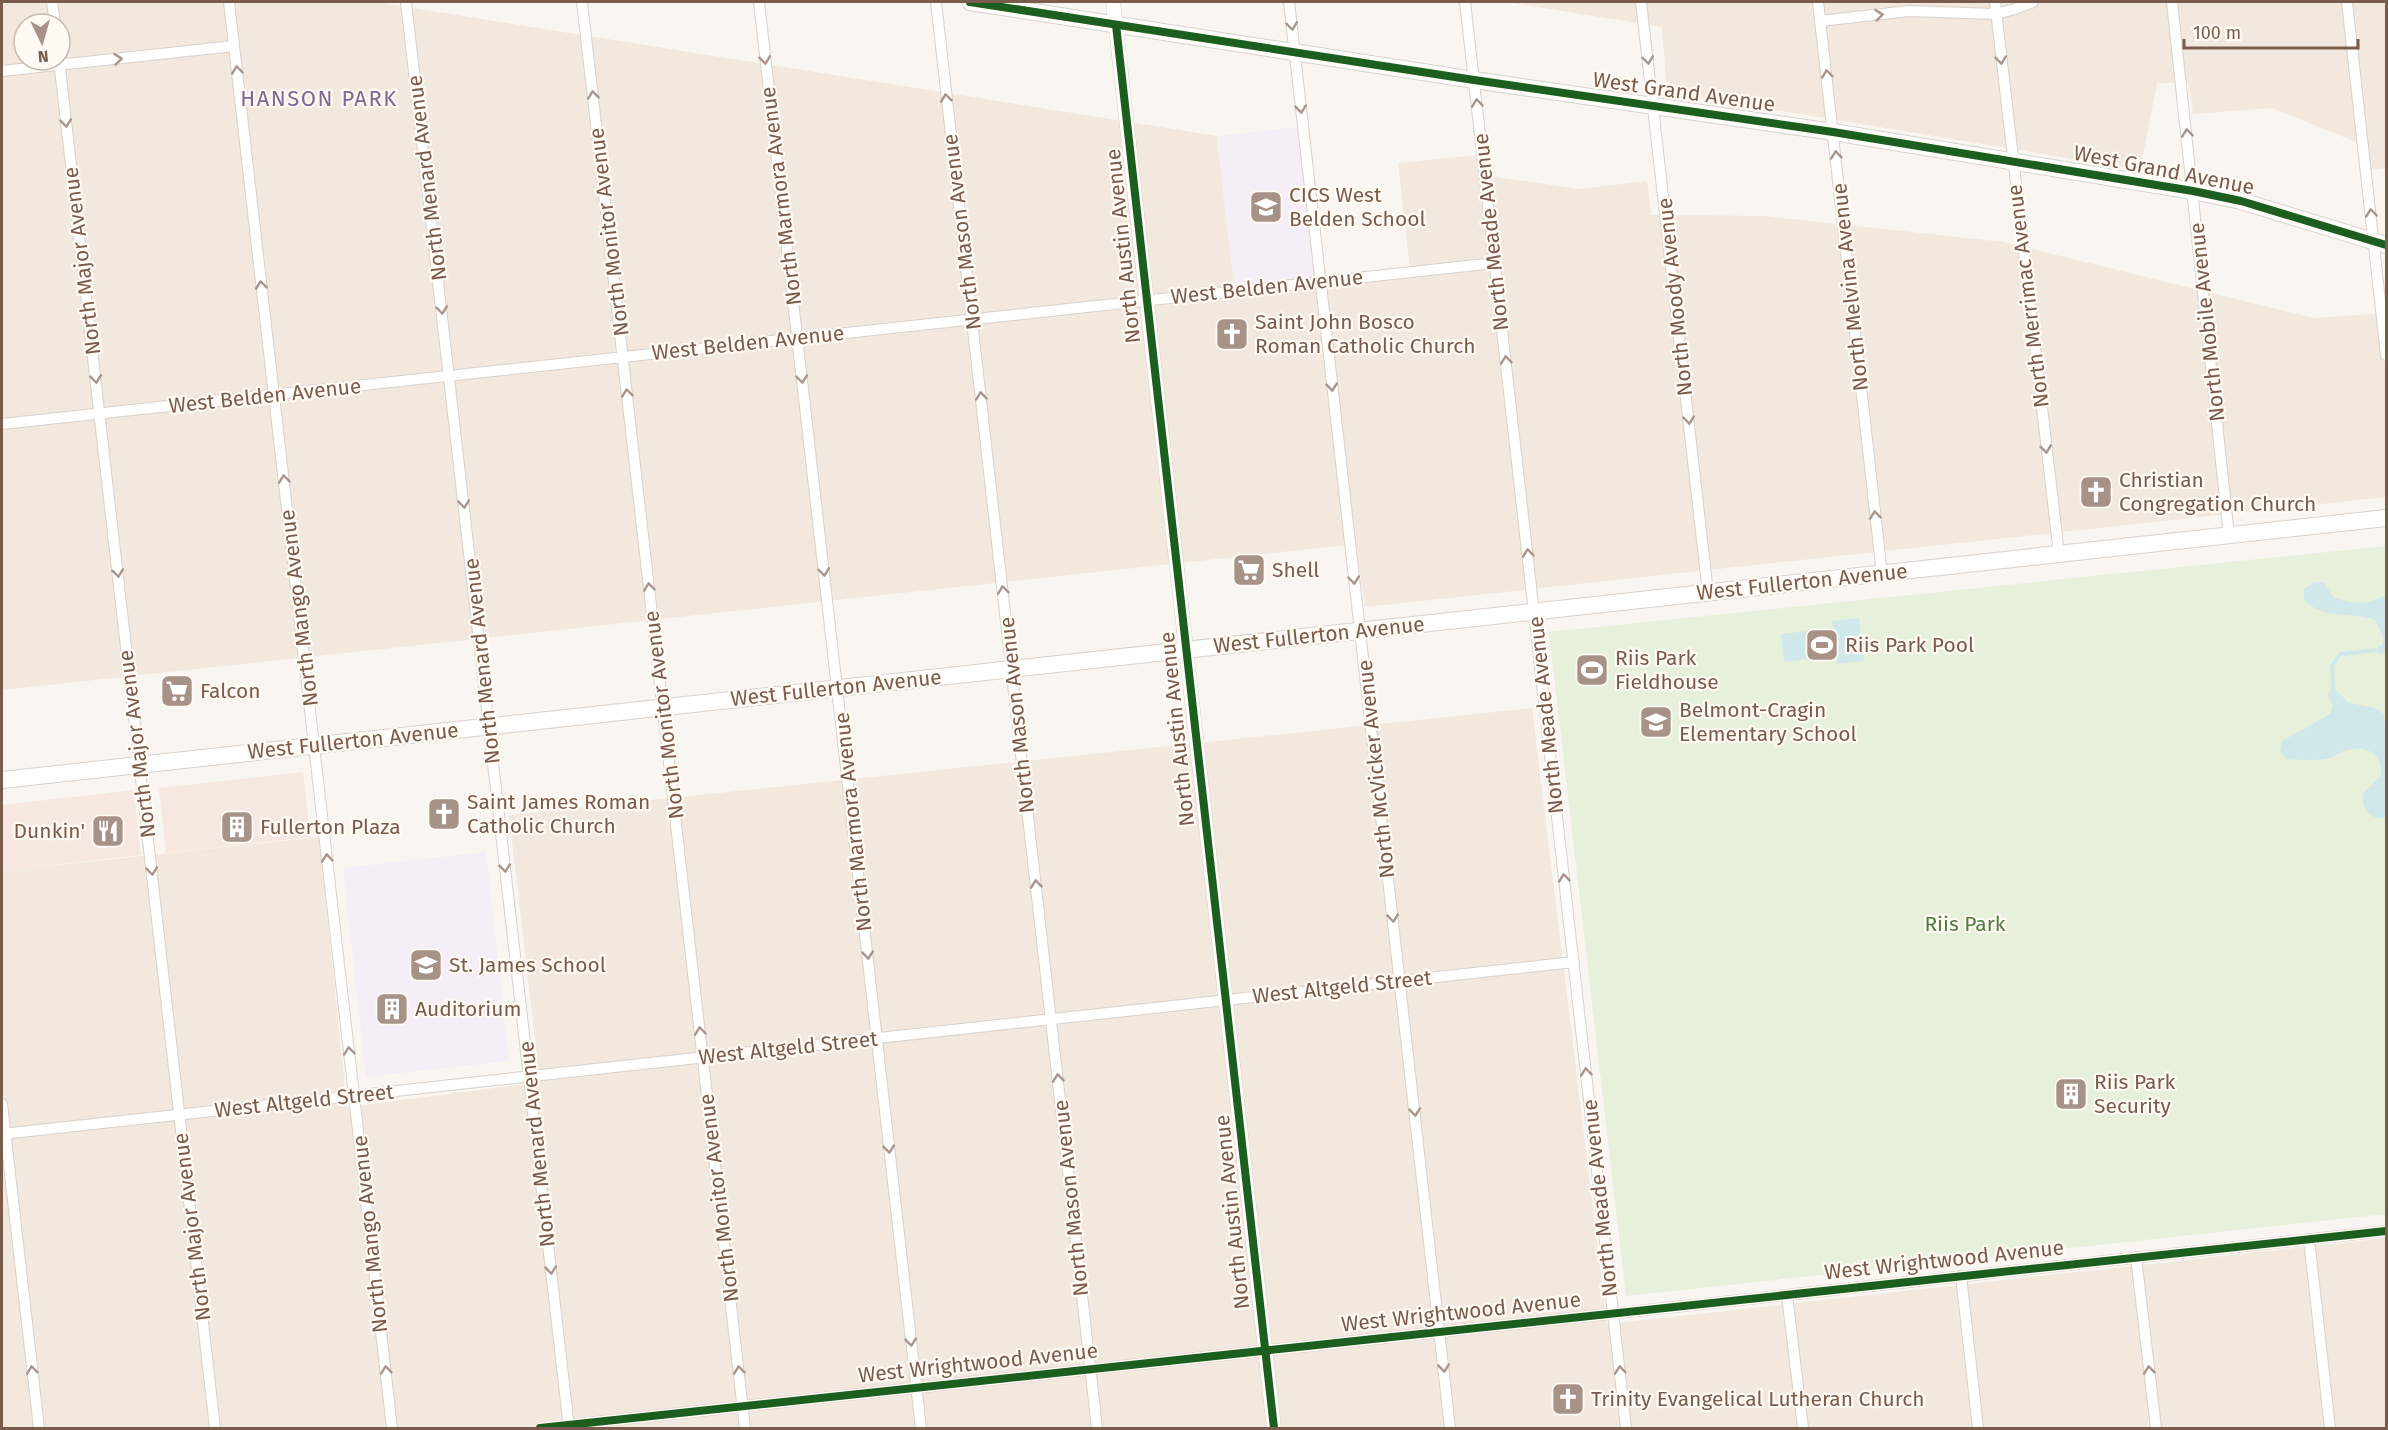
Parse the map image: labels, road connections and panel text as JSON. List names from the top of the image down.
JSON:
{
  "streets": {
    "main road": ["West Grand Avenue", "West Fullerton Avenue"],
    "street": [
      "North Menard Avenue",
      "North Marmora Avenue",
      "North Monitor Avenue",
      "North Mason Avenue",
      "North Meade Avenue",
      "North Austin Avenue",
      "North Major Avenue",
      "West Belden Avenue",
      "North Melvina Avenue",
      "North Merrimac Avenue",
      "North Moody Avenue",
      "North Mobile Avenue",
      "North Mango Avenue",
      "North McVicker Avenue",
      "West Altgeld Street",
      "West Wrightwood Avenue"
    ]
  },
  "crossings": [
    ["West Grand Avenue", "North Meade Avenue"],
    ["West Grand Avenue", "North Austin Avenue"],
    ["West Grand Avenue", "North Melvina Avenue"],
    ["West Grand Avenue", "North Merrimac Avenue"],
    ["West Grand Avenue", "North Moody Avenue"],
    ["West Grand Avenue", "North Mobile Avenue"],
    ["West Grand Avenue", "North McVicker Avenue"],
    ["North Menard Avenue", "West Belden Avenue"],
    ["North Menard Avenue", "West Fullerton Avenue"],
    ["North Menard Avenue", "West Altgeld Street"],
    ["North Menard Avenue", "West Wrightwood Avenue"],
    ["North Marmora Avenue", "West Belden Avenue"],
    ["North Marmora Avenue", "West Fullerton Avenue"],
    ["North Marmora Avenue", "West Altgeld Street"],
    ["North Marmora Avenue", "West Wrightwood Avenue"],
    ["North Monitor Avenue", "West Belden Avenue"],
    ["North Monitor Avenue", "West Fullerton Avenue"],
    ["North Monitor Avenue", "West Altgeld Street"],
    ["North Monitor Avenue", "West Wrightwood Avenue"],
    ["North Mason Avenue", "West Belden Avenue"],
    ["North Mason Avenue", "West Fullerton Avenue"],
    ["North Mason Avenue", "West Altgeld Street"],
    ["North Mason Avenue", "West Wrightwood Avenue"],
    ["North Meade Avenue", "West Belden Avenue"],
    ["North Meade Avenue", "West Fullerton Avenue"],
    ["North Meade Avenue", "West Altgeld Street"],
    ["North Meade Avenue", "West Wrightwood Avenue"],
    ["North Austin Avenue", "West Belden Avenue"],
    ["North Austin Avenue", "West Fullerton Avenue"],
    ["North Austin Avenue", "West Altgeld Street"],
    ["North Austin Avenue", "West Wrightwood Avenue"],
    ["North Major Avenue", "West Belden Avenue"],
    ["North Major Avenue", "West Fullerton Avenue"],
    ["North Major Avenue", "West Altgeld Street"],
    ["West Belden Avenue", "North Mango Avenue"],
    ["West Belden Avenue", "North McVicker Avenue"],
    ["North Melvina Avenue", "West Fullerton Avenue"],
    ["North Merrimac Avenue", "West Fullerton Avenue"],
    ["North Moody Avenue", "West Fullerton Avenue"],
    ["North Mobile Avenue", "West Fullerton Avenue"],
    ["West Fullerton Avenue", "North Mango Avenue"],
    ["West Fullerton Avenue", "North McVicker Avenue"],
    ["North Mango Avenue", "West Altgeld Street"],
    ["North McVicker Avenue", "West Altgeld Street"],
    ["North McVicker Avenue", "West Wrightwood Avenue"]
  ],
  "one_way": [
    "North Menard Avenue",
    "North Marmora Avenue",
    "North Monitor Avenue",
    "North Mason Avenue",
    "North Meade Avenue",
    "North Major Avenue",
    "North Melvina Avenue",
    "North Merrimac Avenue",
    "North Moody Avenue",
    "North Mobile Avenue",
    "North Mango Avenue",
    "North McVicker Avenue"
  ],
  "districts": ["HANSON PARK"],
  "parks": ["Riis Park"],
  "places": {
    "school or university": ["CICS West Belden School", "Belmont-Cragin Elementary School", "St. James School"],
    "church": [
      "Saint John Bosco Roman Catholic Church",
      "Christian Congregation Church",
      "Saint James Roman Catholic Church",
      "Trinity Evangelical Lutheran Church"
    ],
    "supermarket": ["Shell", "Falcon"],
    "sports": ["Riis Park Pool", "Riis Park Fieldhouse"],
    "building": ["Fullerton Plaza", "Auditorium", "Riis Park Security"],
    "restaurant": ["Dunkin'"]
  },
  "scale_bar": "100 m",
  "north": "bottom"
}
